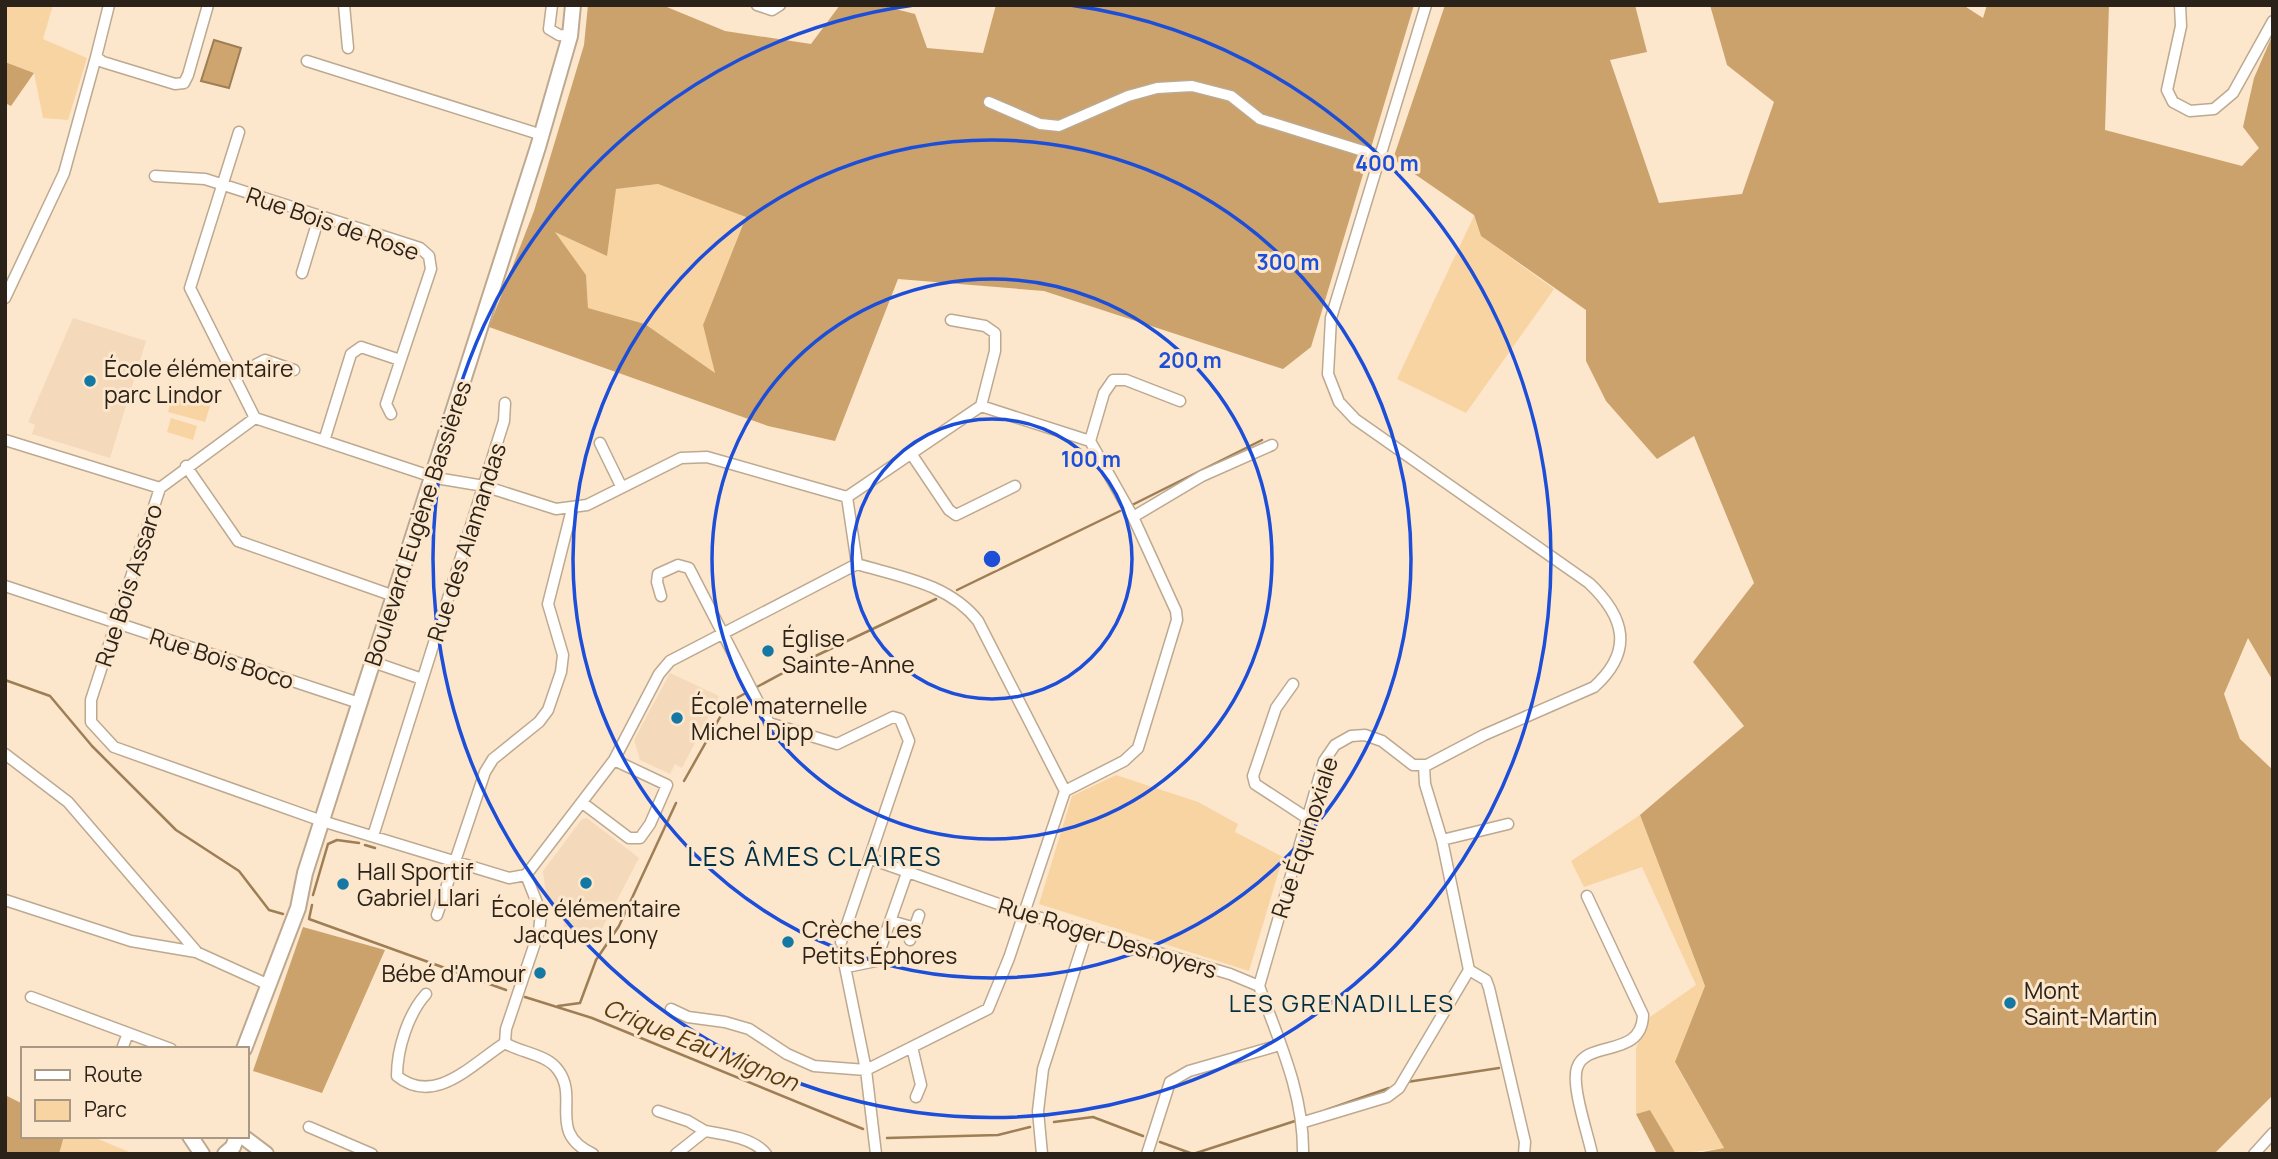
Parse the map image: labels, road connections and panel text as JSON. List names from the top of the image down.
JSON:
{
  "streets": {
    "street": [
      "Rue Bois de Rose",
      "Boulevard Eugène Bassières",
      "Rue des Alamandas",
      "Rue Bois Assaro",
      "Rue Bois Boco",
      "Rue Équinoxiale",
      "Rue Roger Desnoyers"
    ]
  },
  "crossings": [
    ["Boulevard Eugène Bassières", "Rue Bois Assaro"],
    ["Boulevard Eugène Bassières", "Rue Bois Boco"],
    ["Rue Bois Assaro", "Rue Bois Boco"],
    ["Rue Équinoxiale", "Rue Roger Desnoyers"]
  ],
  "districts": ["LES ÂMES CLAIRES", "LES GRENADILLES"],
  "water": ["Crique Eau Mignon"],
  "places": [
    "École élémentaire parc Lindor",
    "Église Sainte-Anne",
    "École maternelle Michel Dipp",
    "École élémentaire Jacques Lony",
    "Hall Sportif Gabriel Llari",
    "Crèche Les Petits Éphores",
    "Bébé d'Amour",
    "Mont Saint-Martin"
  ],
  "legend": ["Route", "Parc"],
  "rings": [
    "400 m",
    "300 m",
    "200 m",
    "100 m"
  ]
}
